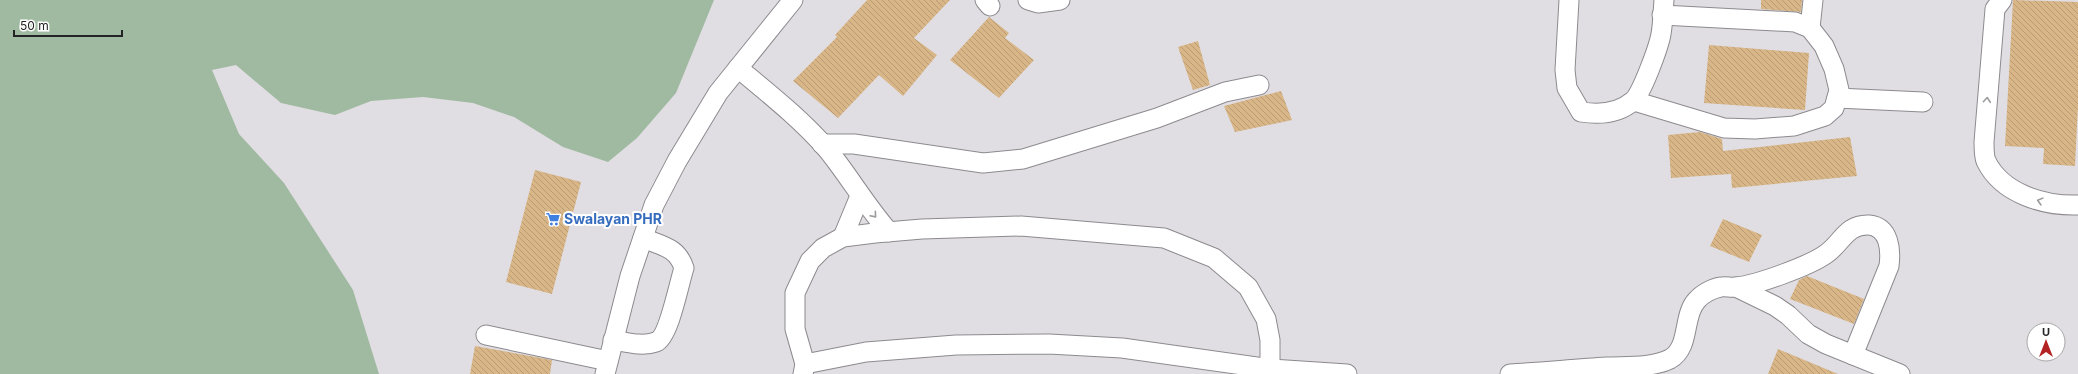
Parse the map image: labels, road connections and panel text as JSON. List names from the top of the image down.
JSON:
{
  "places": {
    "supermarket": ["Swalayan PHR"]
  },
  "scale_bar": "50 m",
  "north": "top"
}
